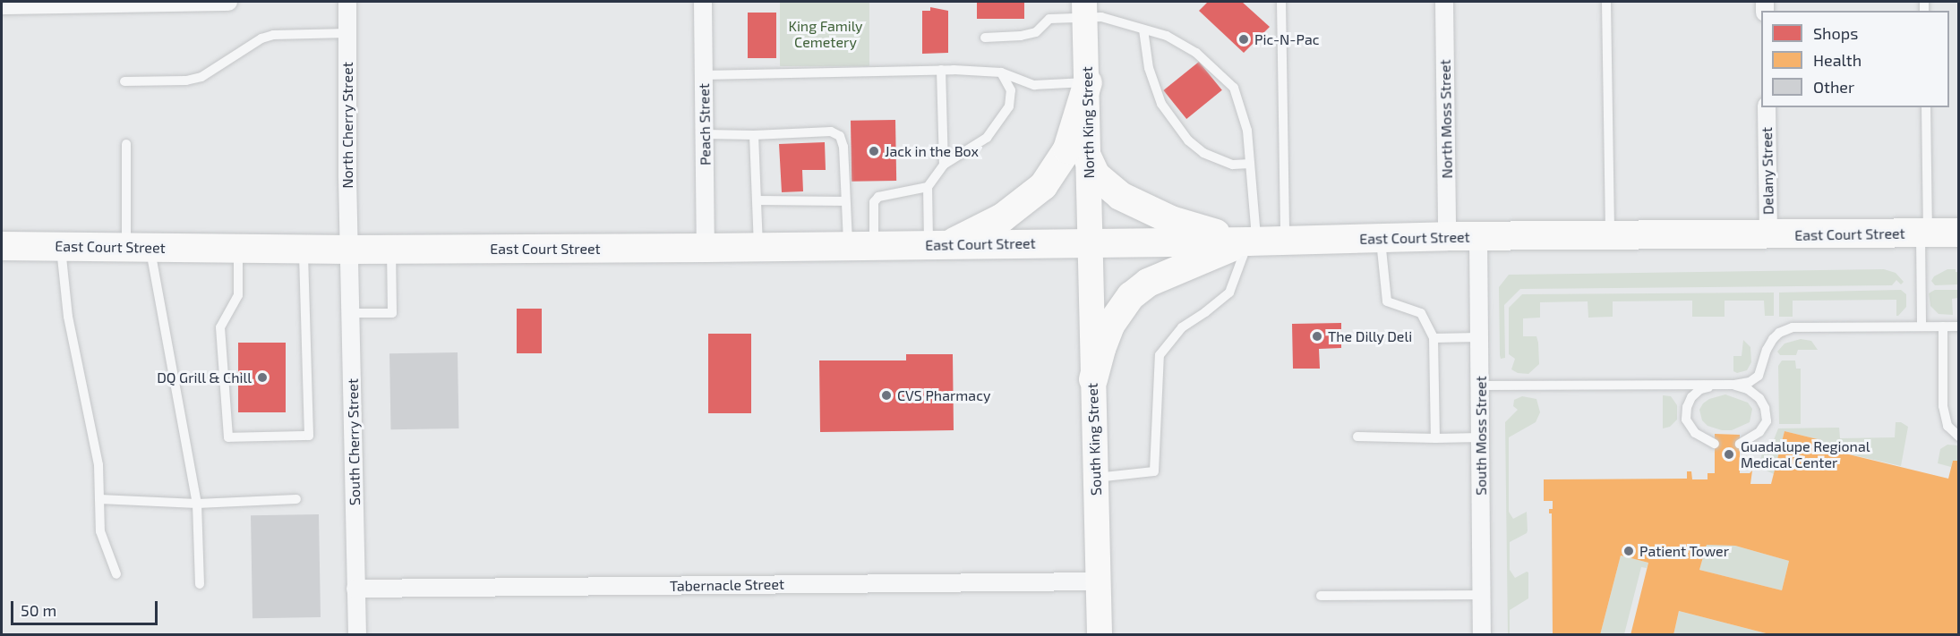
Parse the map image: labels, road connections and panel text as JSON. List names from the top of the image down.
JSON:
{
  "streets": {
    "main road": ["North King Street", "East Court Street", "South King Street"],
    "street": [
      "North Moss Street",
      "Peach Street",
      "North Cherry Street",
      "Delany Street",
      "South Moss Street",
      "South Cherry Street",
      "Tabernacle Street"
    ]
  },
  "crossings": [
    ["North Moss Street", "East Court Street"],
    ["North King Street", "East Court Street"],
    ["North King Street", "South King Street"],
    ["Peach Street", "East Court Street"],
    ["North Cherry Street", "East Court Street"],
    ["North Cherry Street", "South Cherry Street"],
    ["Delany Street", "East Court Street"],
    ["East Court Street", "South Moss Street"],
    ["East Court Street", "South King Street"],
    ["East Court Street", "South Cherry Street"],
    ["South King Street", "Tabernacle Street"],
    ["South Cherry Street", "Tabernacle Street"]
  ],
  "parks": ["King Family Cemetery"],
  "places": [
    "Pic-N-Pac",
    "Jack in the Box",
    "The Dilly Deli",
    "DQ Grill & Chill",
    "CVS Pharmacy",
    "Guadalupe Regional Medical Center",
    "Patient Tower"
  ],
  "legend": ["Shops", "Health", "Other"],
  "scale_bar": "50 m"
}
